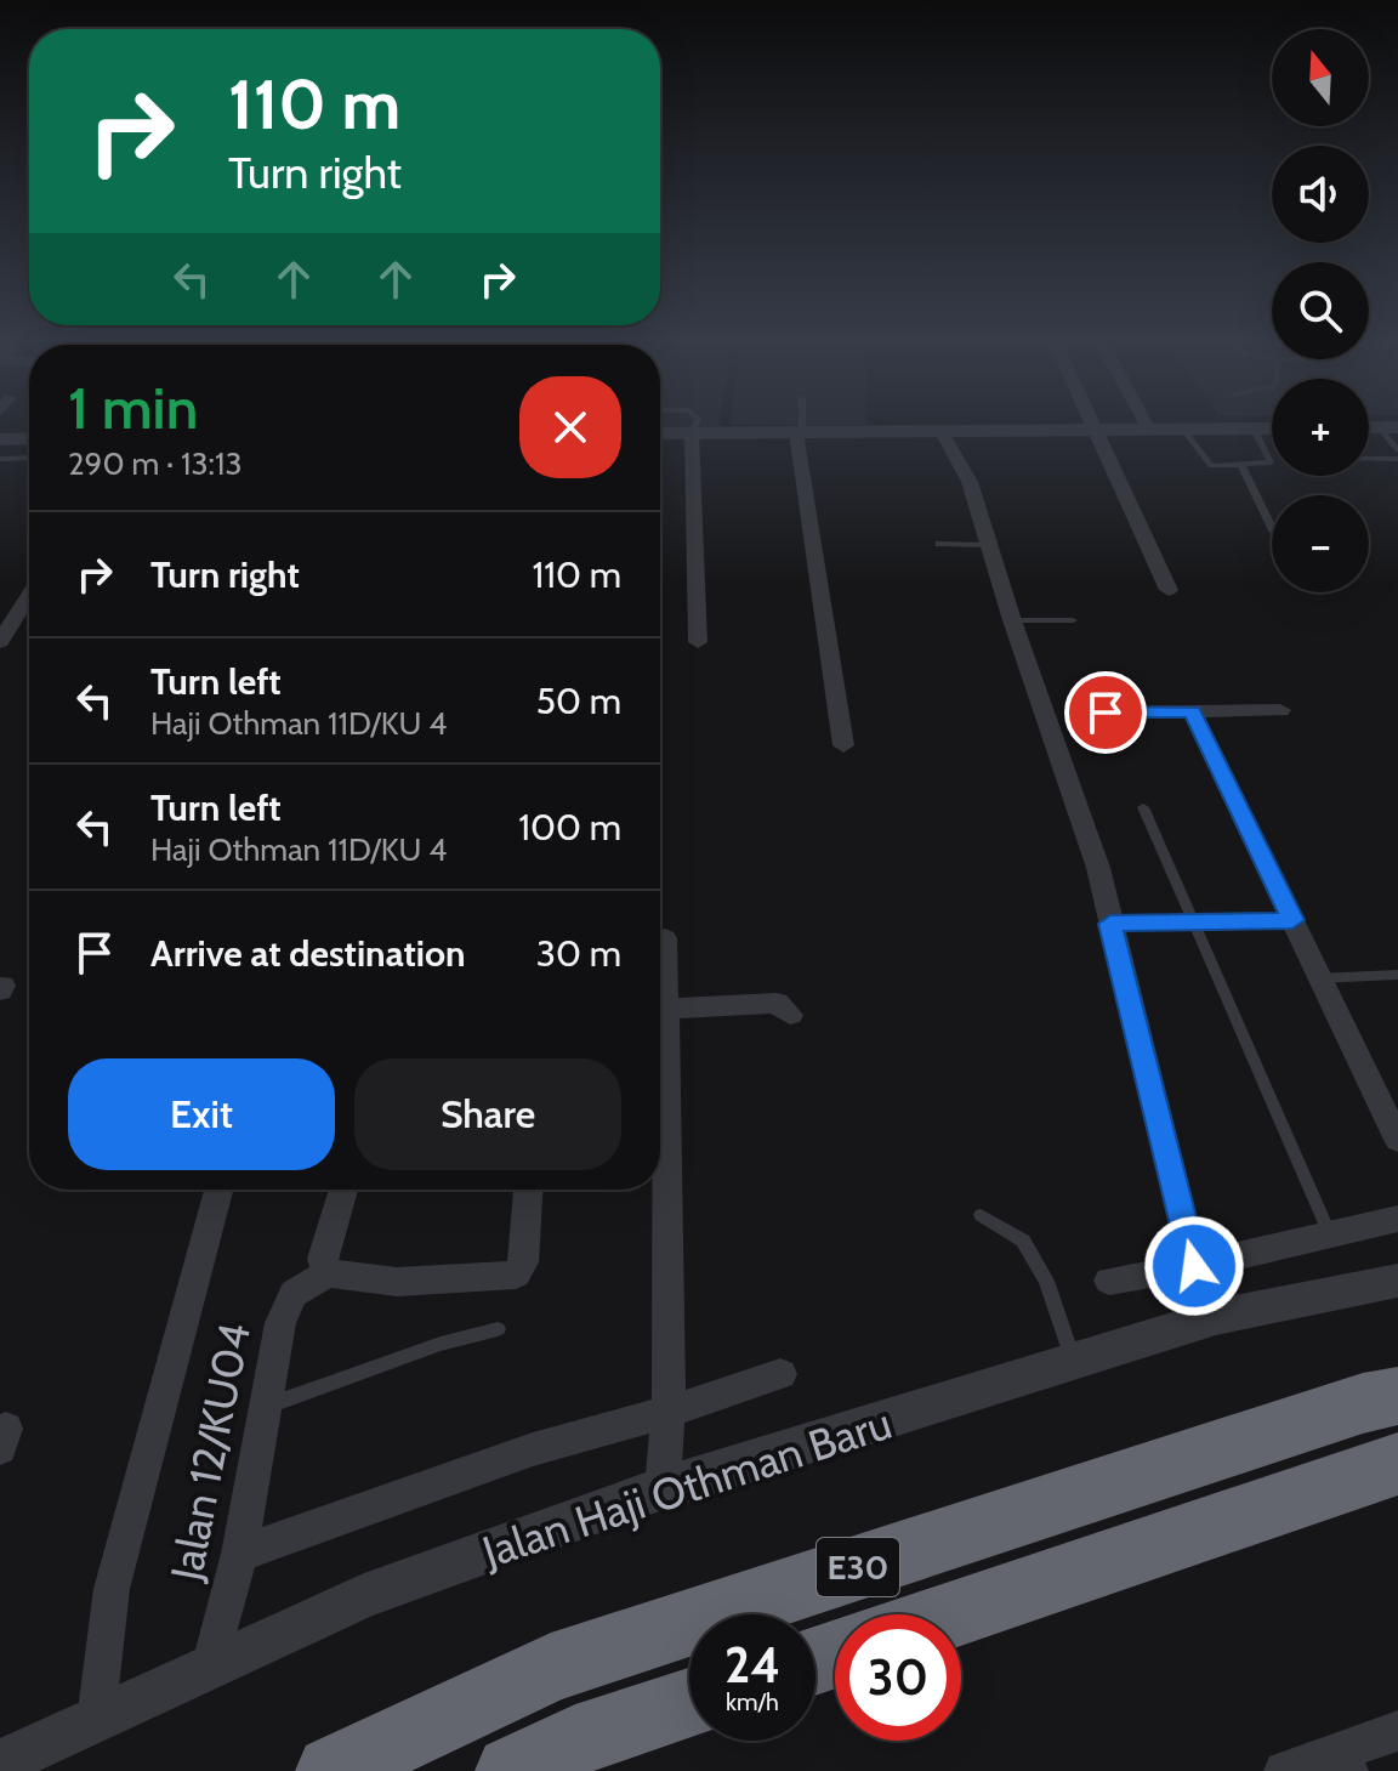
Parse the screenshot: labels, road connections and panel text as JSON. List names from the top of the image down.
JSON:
{
  "streets": {
    "highway": ["E30"],
    "street": ["Jalan 12/KU04", "Jalan Haji Othman Baru"]
  },
  "crossings": [
    ["Jalan 12/KU04", "Jalan Haji Othman Baru"]
  ],
  "north": "top",
  "page": {
    "map_buttons": ["+", "−"],
    "turn": ["110 m", "Turn right"],
    "heading": ["1 min", "290 m · 13:13"],
    "list": [
      {
        "name": "Turn right",
        "value": "110 m"
      },
      {
        "name": "Turn left",
        "note": "Haji Othman 11D/KU 4",
        "value": "50 m"
      },
      {
        "name": "Turn left",
        "note": "Haji Othman 11D/KU 4",
        "value": "100 m"
      },
      {
        "name": "Arrive at destination",
        "value": "30 m"
      }
    ],
    "buttons": ["Exit", "Share"],
    "speed": "24 km/h",
    "limit": "30"
  }
}
